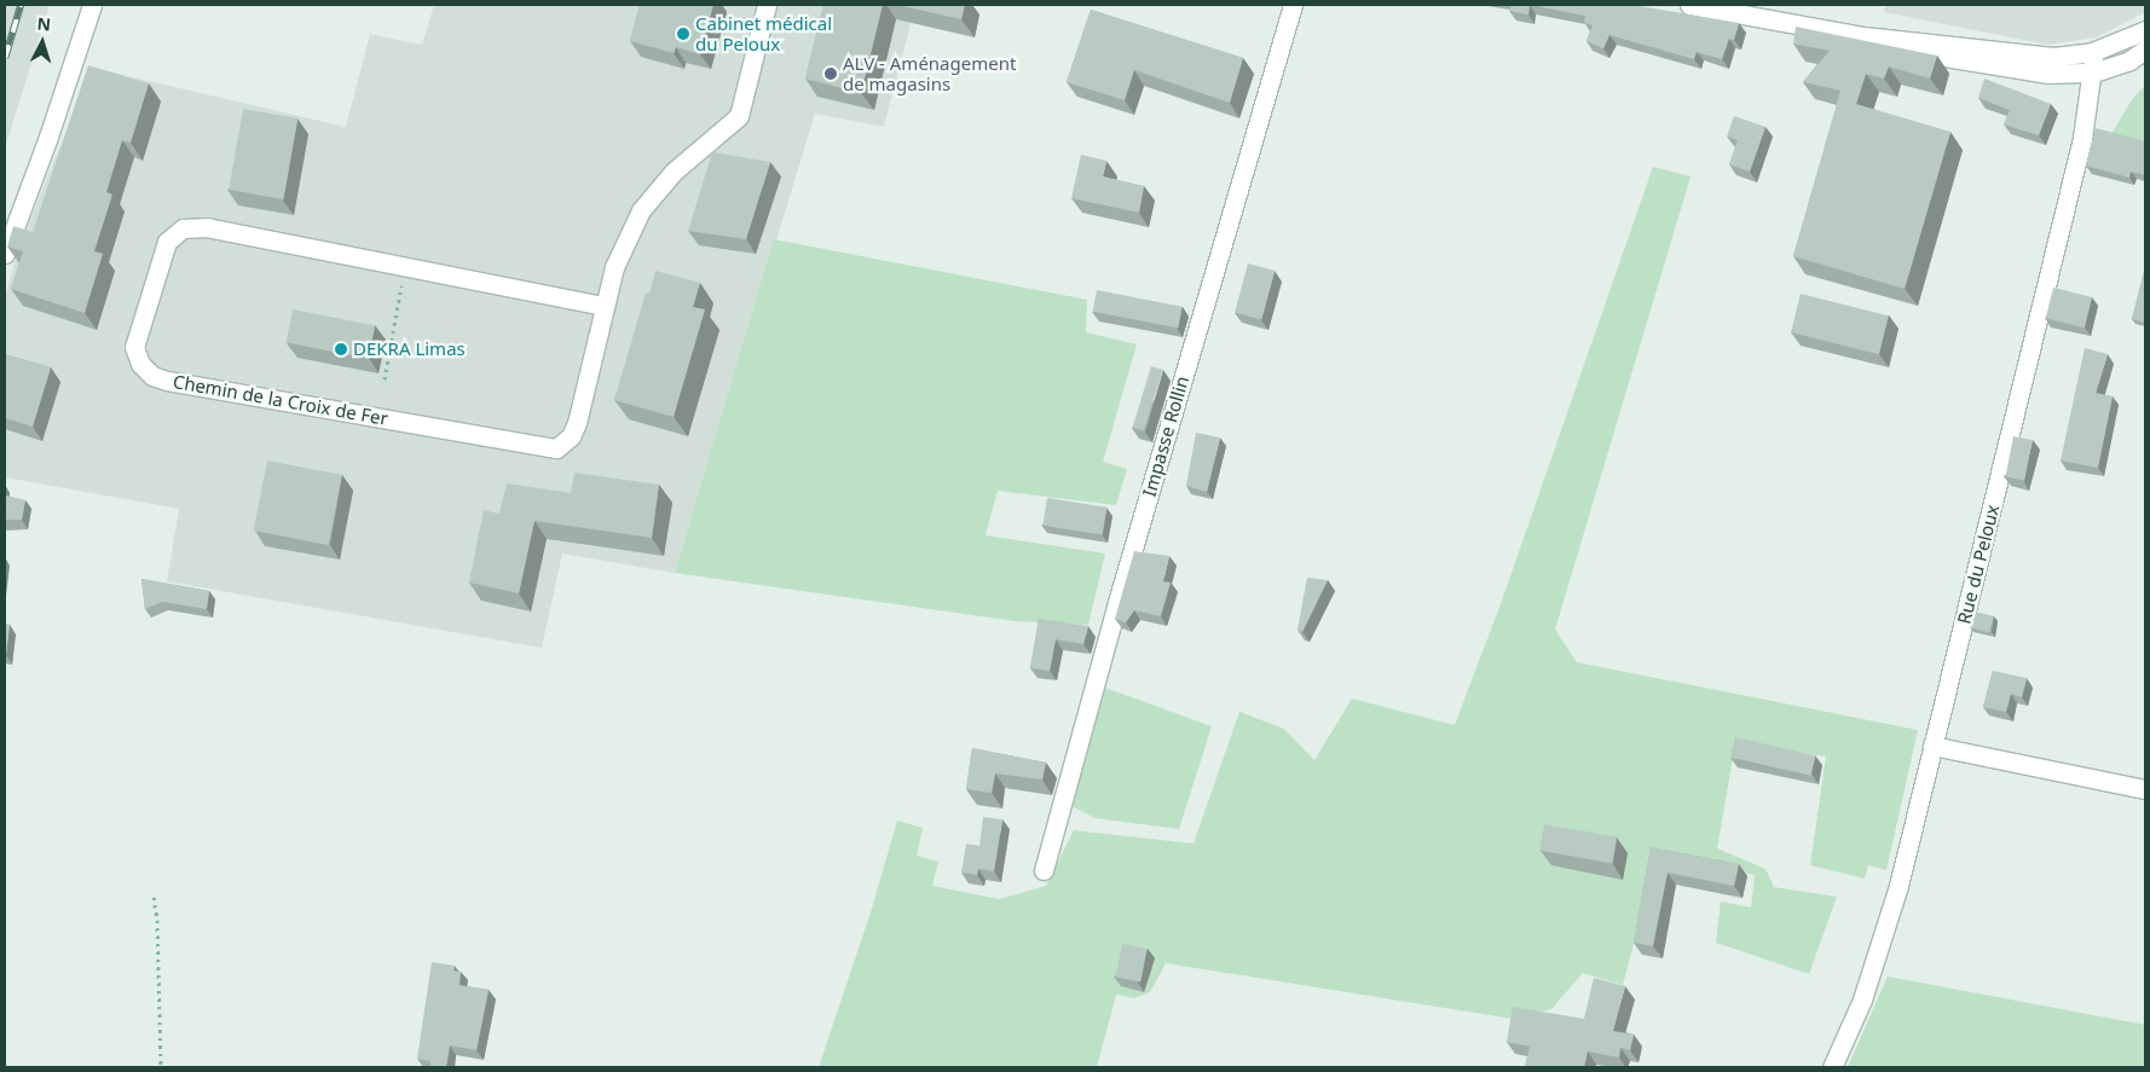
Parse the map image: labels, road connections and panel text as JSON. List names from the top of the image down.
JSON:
{
  "streets": {
    "street": ["Chemin de la Croix de Fer", "Impasse Rollin", "Rue du Peloux"]
  },
  "places": ["Cabinet médical du Peloux", "ALV - Aménagement de magasins", "DEKRA Limas"],
  "north": "top"
}
